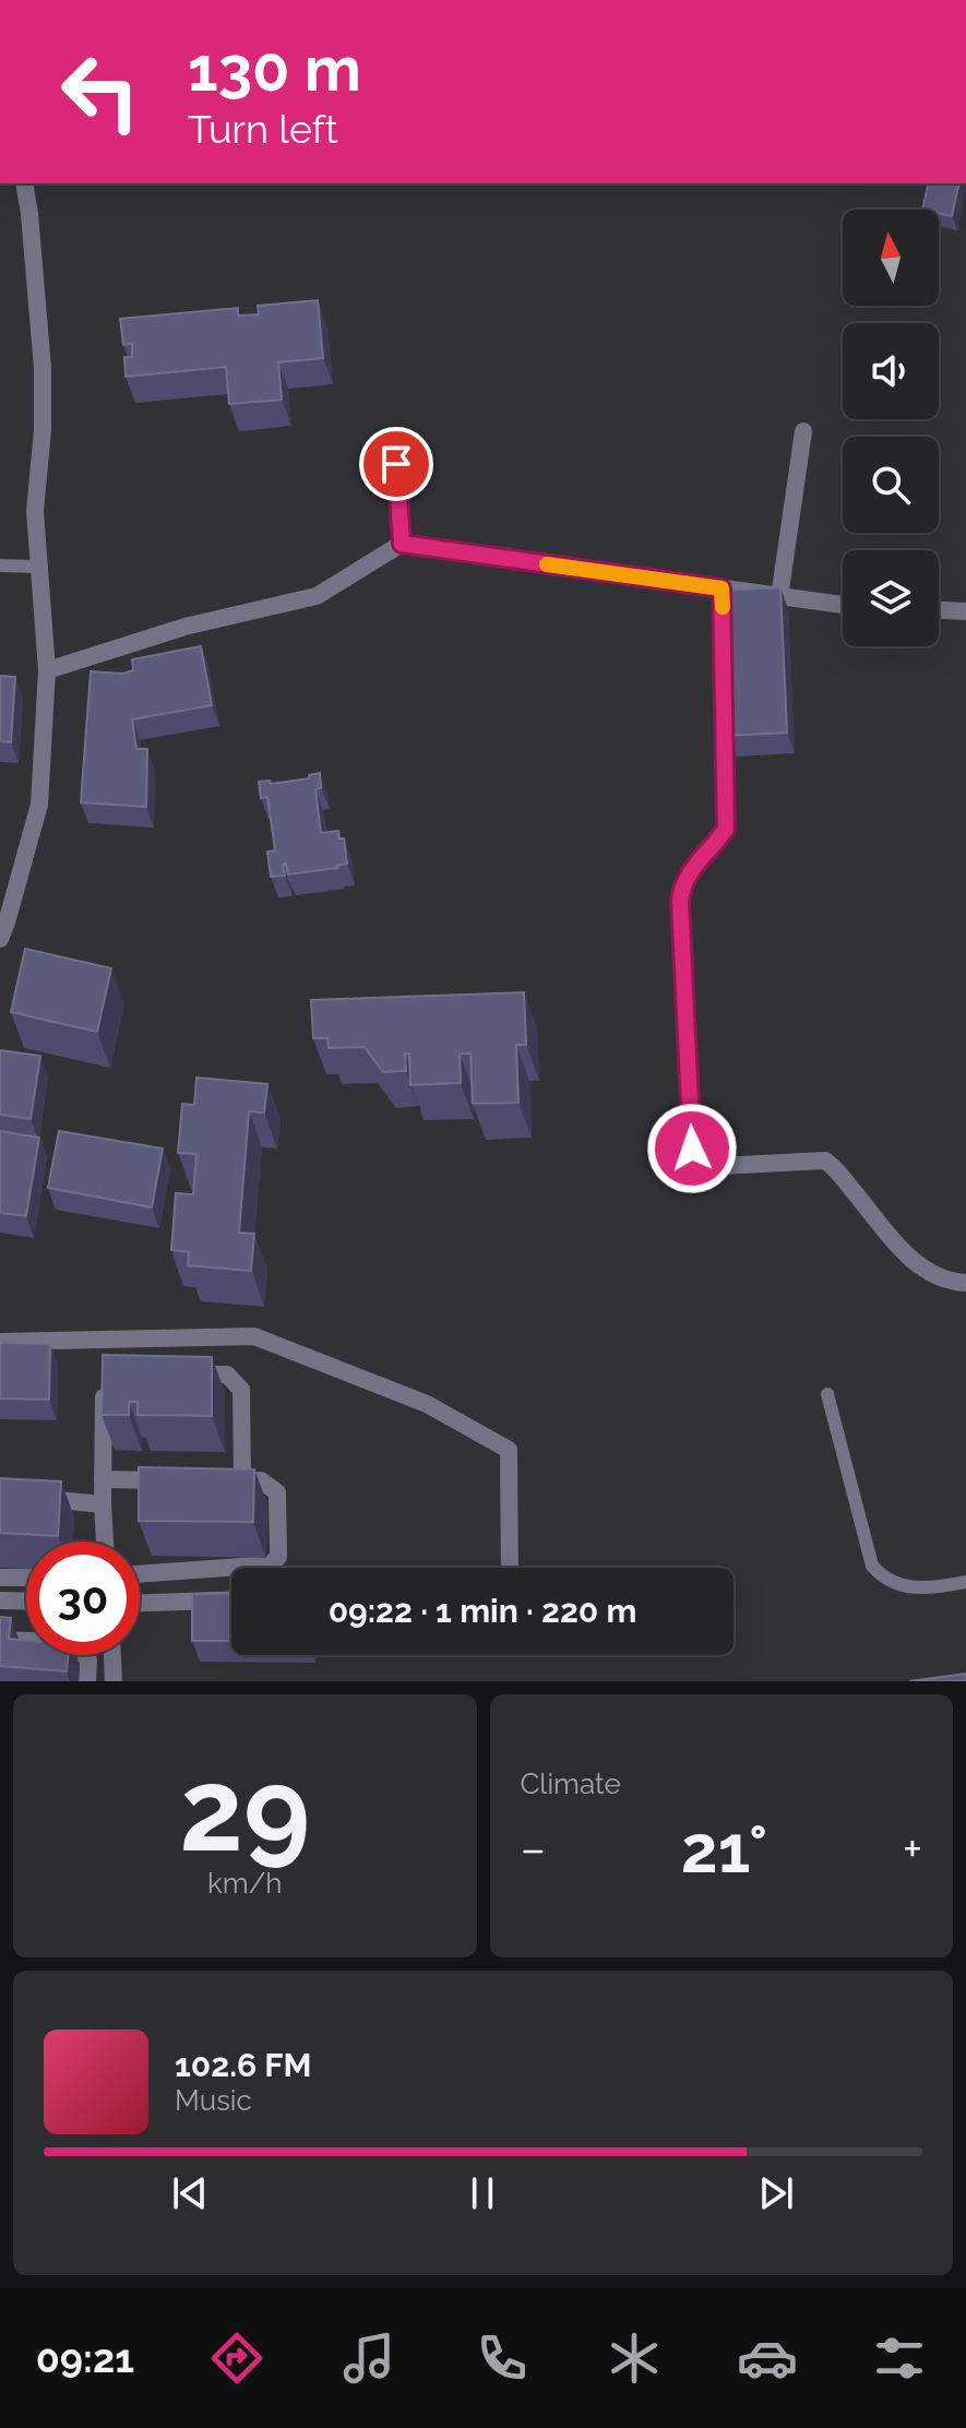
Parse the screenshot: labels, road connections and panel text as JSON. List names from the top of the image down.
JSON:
{
  "north": "top",
  "page": {
    "turn": ["130 m", "Turn left"],
    "limit": "30",
    "trip": "09:22 · 1 min · 220 m",
    "tile": [
      ["29", "km/h"],
      "Climate"
    ],
    "heat": ["−", "21°", "+"],
    "song": ["102.6 FM", "Music"],
    "tabs": "09:21"
  }
}
